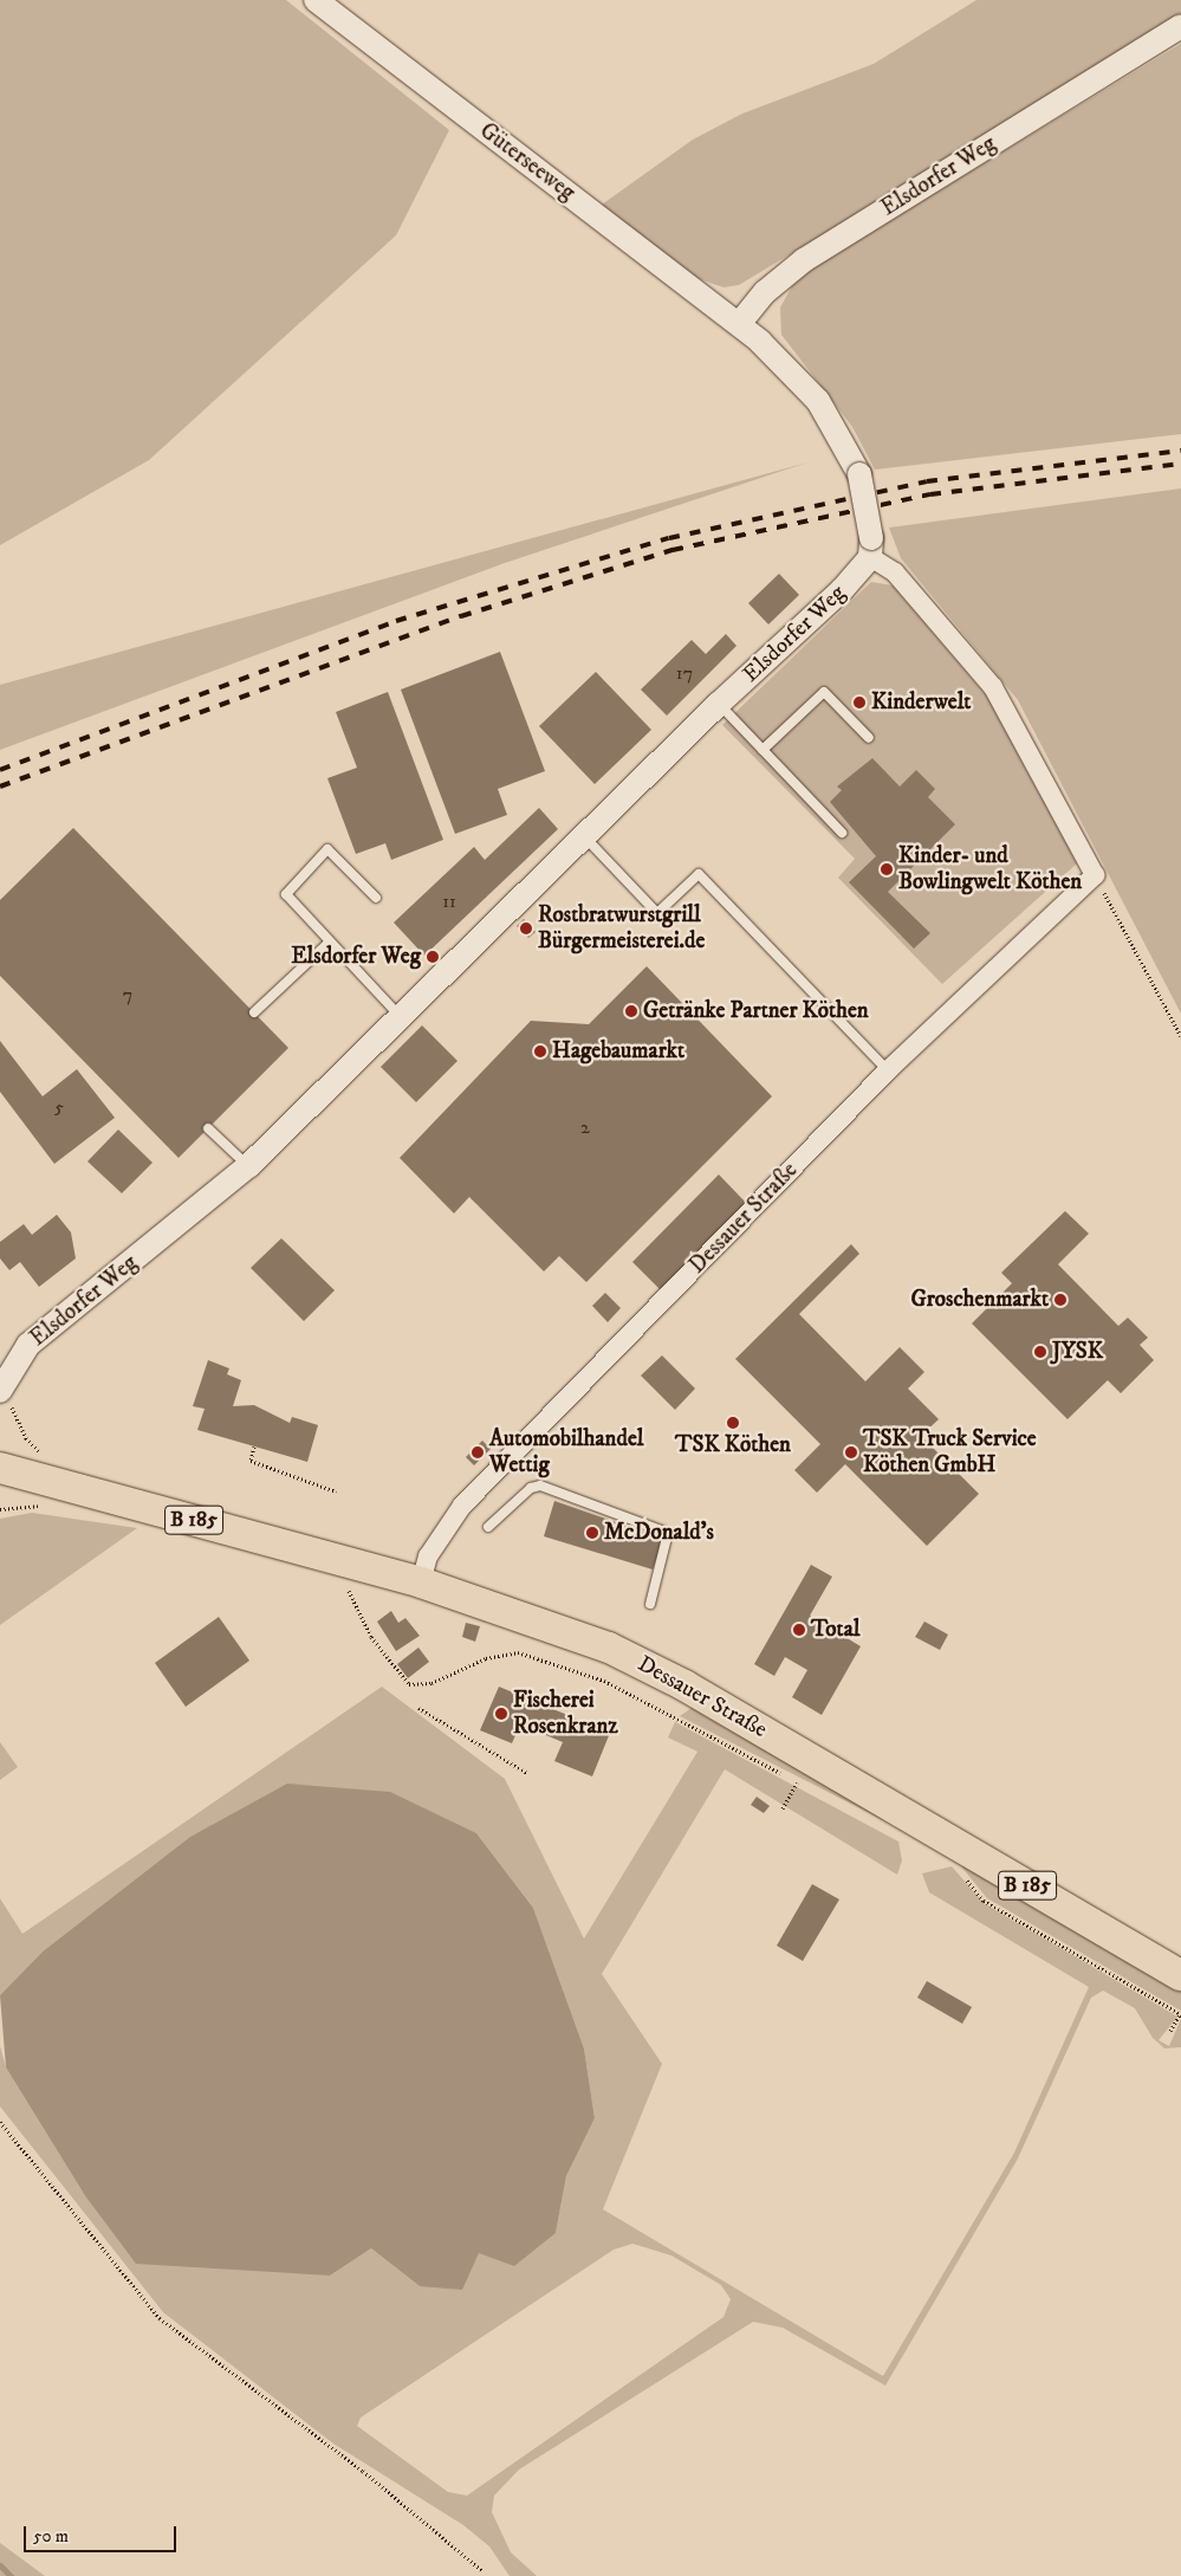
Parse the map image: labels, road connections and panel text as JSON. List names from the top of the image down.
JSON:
{
  "streets": {
    "main road": ["Dessauer Straße", "B 185"],
    "street": ["Güterseeweg", "Elsdorfer Weg"]
  },
  "crossings": [
    ["Güterseeweg", "Elsdorfer Weg"]
  ],
  "places": [
    "Kinderwelt",
    "Kinder- und Bowlingwelt Köthen",
    "Rostbratwurstgrill Bürgermeisterei.de",
    "Elsdorfer Weg",
    "Getränke Partner Köthen",
    "Hagebaumarkt",
    "Groschenmarkt",
    "JYSK",
    "TSK Köthen",
    "Automobilhandel Wettig",
    "TSK Truck Service Köthen GmbH",
    "McDonald's",
    "Total",
    "Fischerei Rosenkranz"
  ],
  "house_numbers": [
    "17",
    "11",
    "7",
    "5",
    "2"
  ],
  "scale_bar": "50 m"
}
